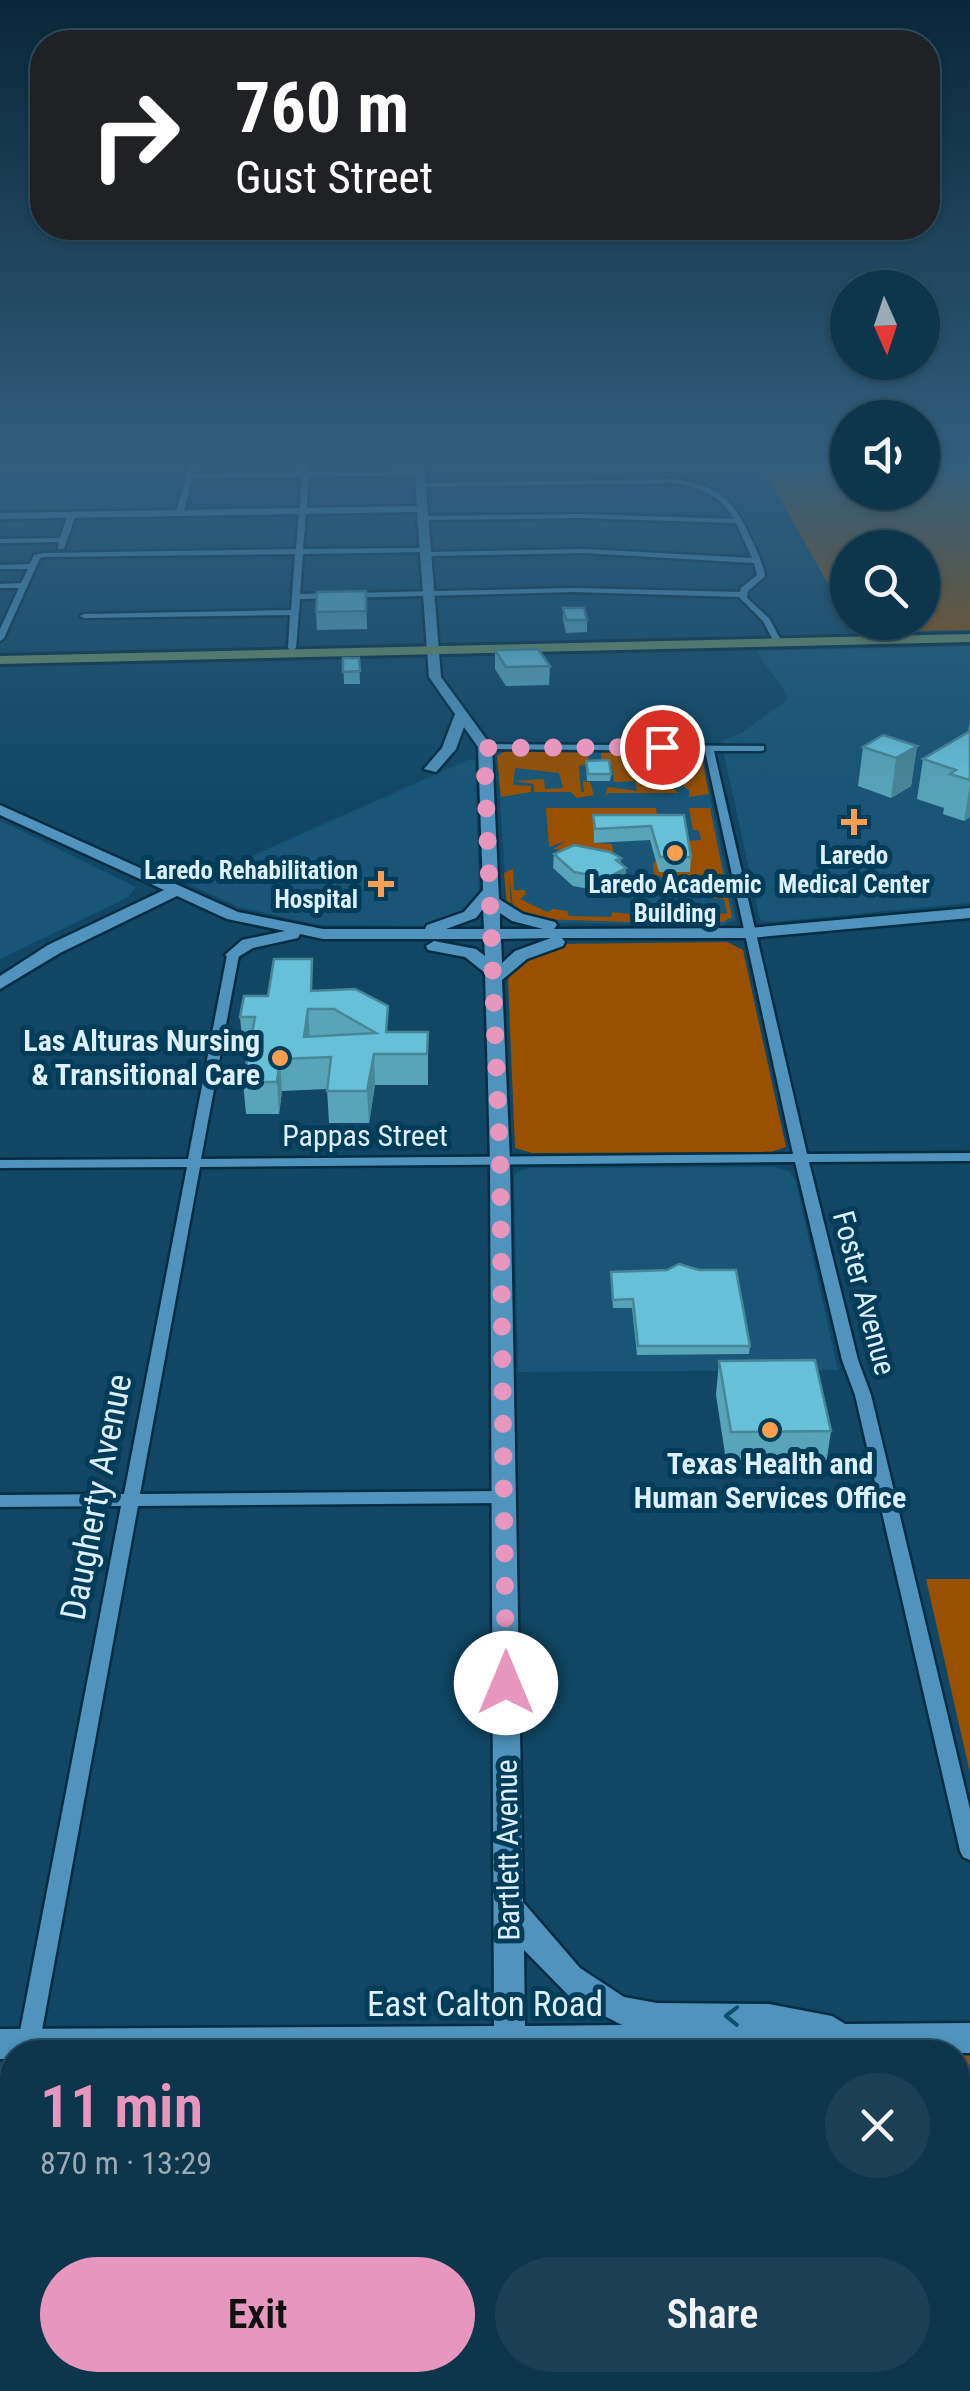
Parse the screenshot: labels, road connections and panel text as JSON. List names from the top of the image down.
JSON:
{
  "streets": {
    "main road": ["Bartlett Avenue", "East Calton Road"],
    "street": ["Pappas Street", "Foster Avenue", "Daugherty Avenue"]
  },
  "crossings": [
    ["Pappas Street", "Foster Avenue"],
    ["Pappas Street", "Daugherty Avenue"],
    ["Pappas Street", "Bartlett Avenue"]
  ],
  "places": {
    "health": ["Laredo Medical Center", "Laredo Rehabilitation Hospital"],
    "other": ["Laredo Academic Building", "Las Alturas Nursing & Transitional Care", "Texas Health and Human Services Office"]
  },
  "north": "bottom",
  "page": {
    "turn": ["760 m", "Gust Street"],
    "heading": ["11 min", "870 m · 13:29"],
    "buttons": ["Exit", "Share"]
  }
}
